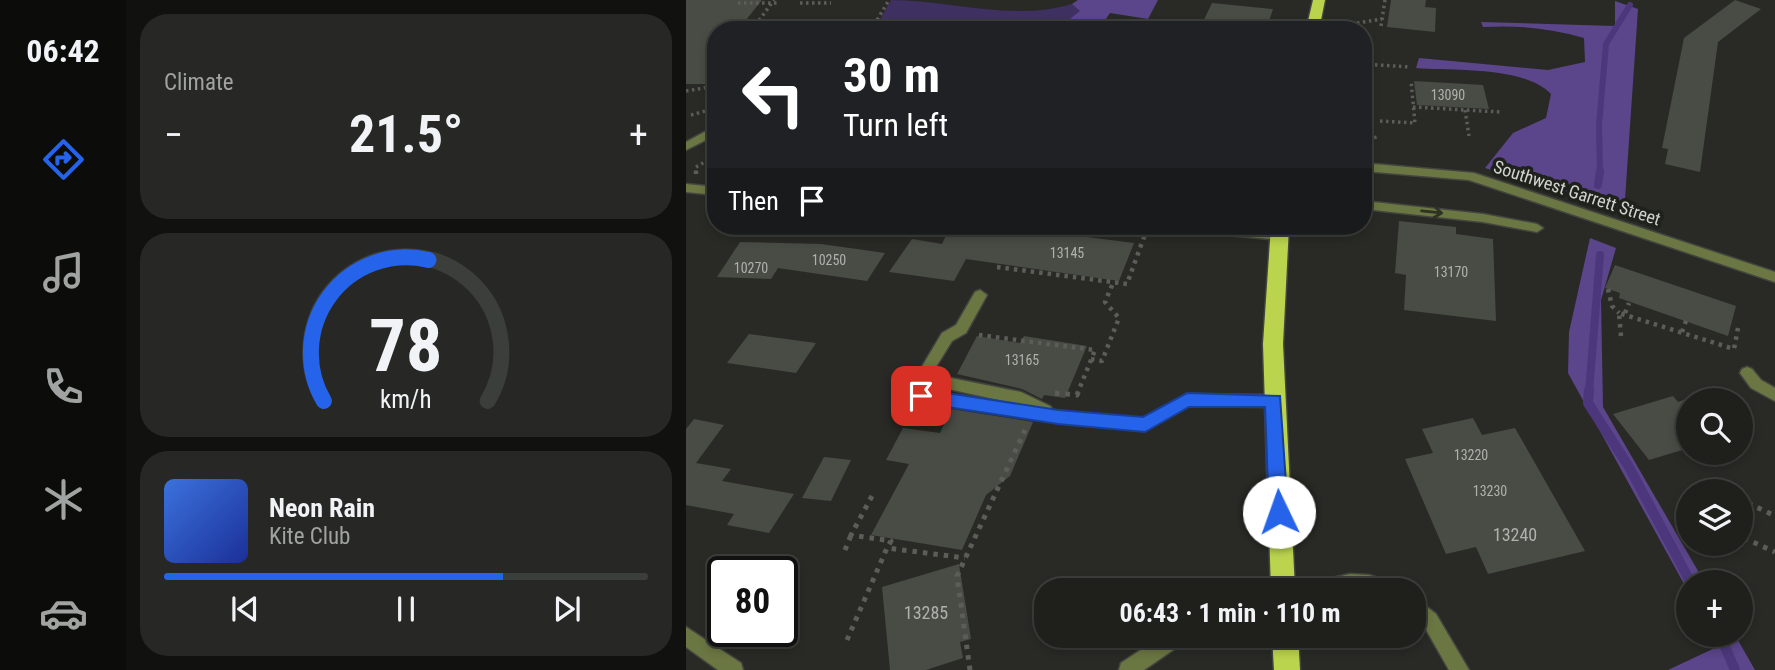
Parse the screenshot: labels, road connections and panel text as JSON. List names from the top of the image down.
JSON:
{
  "streets": {
    "street": ["Southwest Garrett Street"]
  },
  "house_numbers": [
    "13090",
    "13145",
    "10250",
    "10270",
    "13170",
    "13165",
    "13220",
    "13230",
    "13240",
    "13285"
  ],
  "page": {
    "tabs": "06:42",
    "tile": "Climate",
    "turn": ["30 m", "Turn left"],
    "heat": ["−", "21.5°", "+"],
    "then": "Then",
    "map_buttons": "+",
    "song": ["Neon Rain", "Kite Club"],
    "limit": "80",
    "trip": "06:43 · 1 min · 110 m",
    "gauge": ["78", "km/h"]
  }
}
